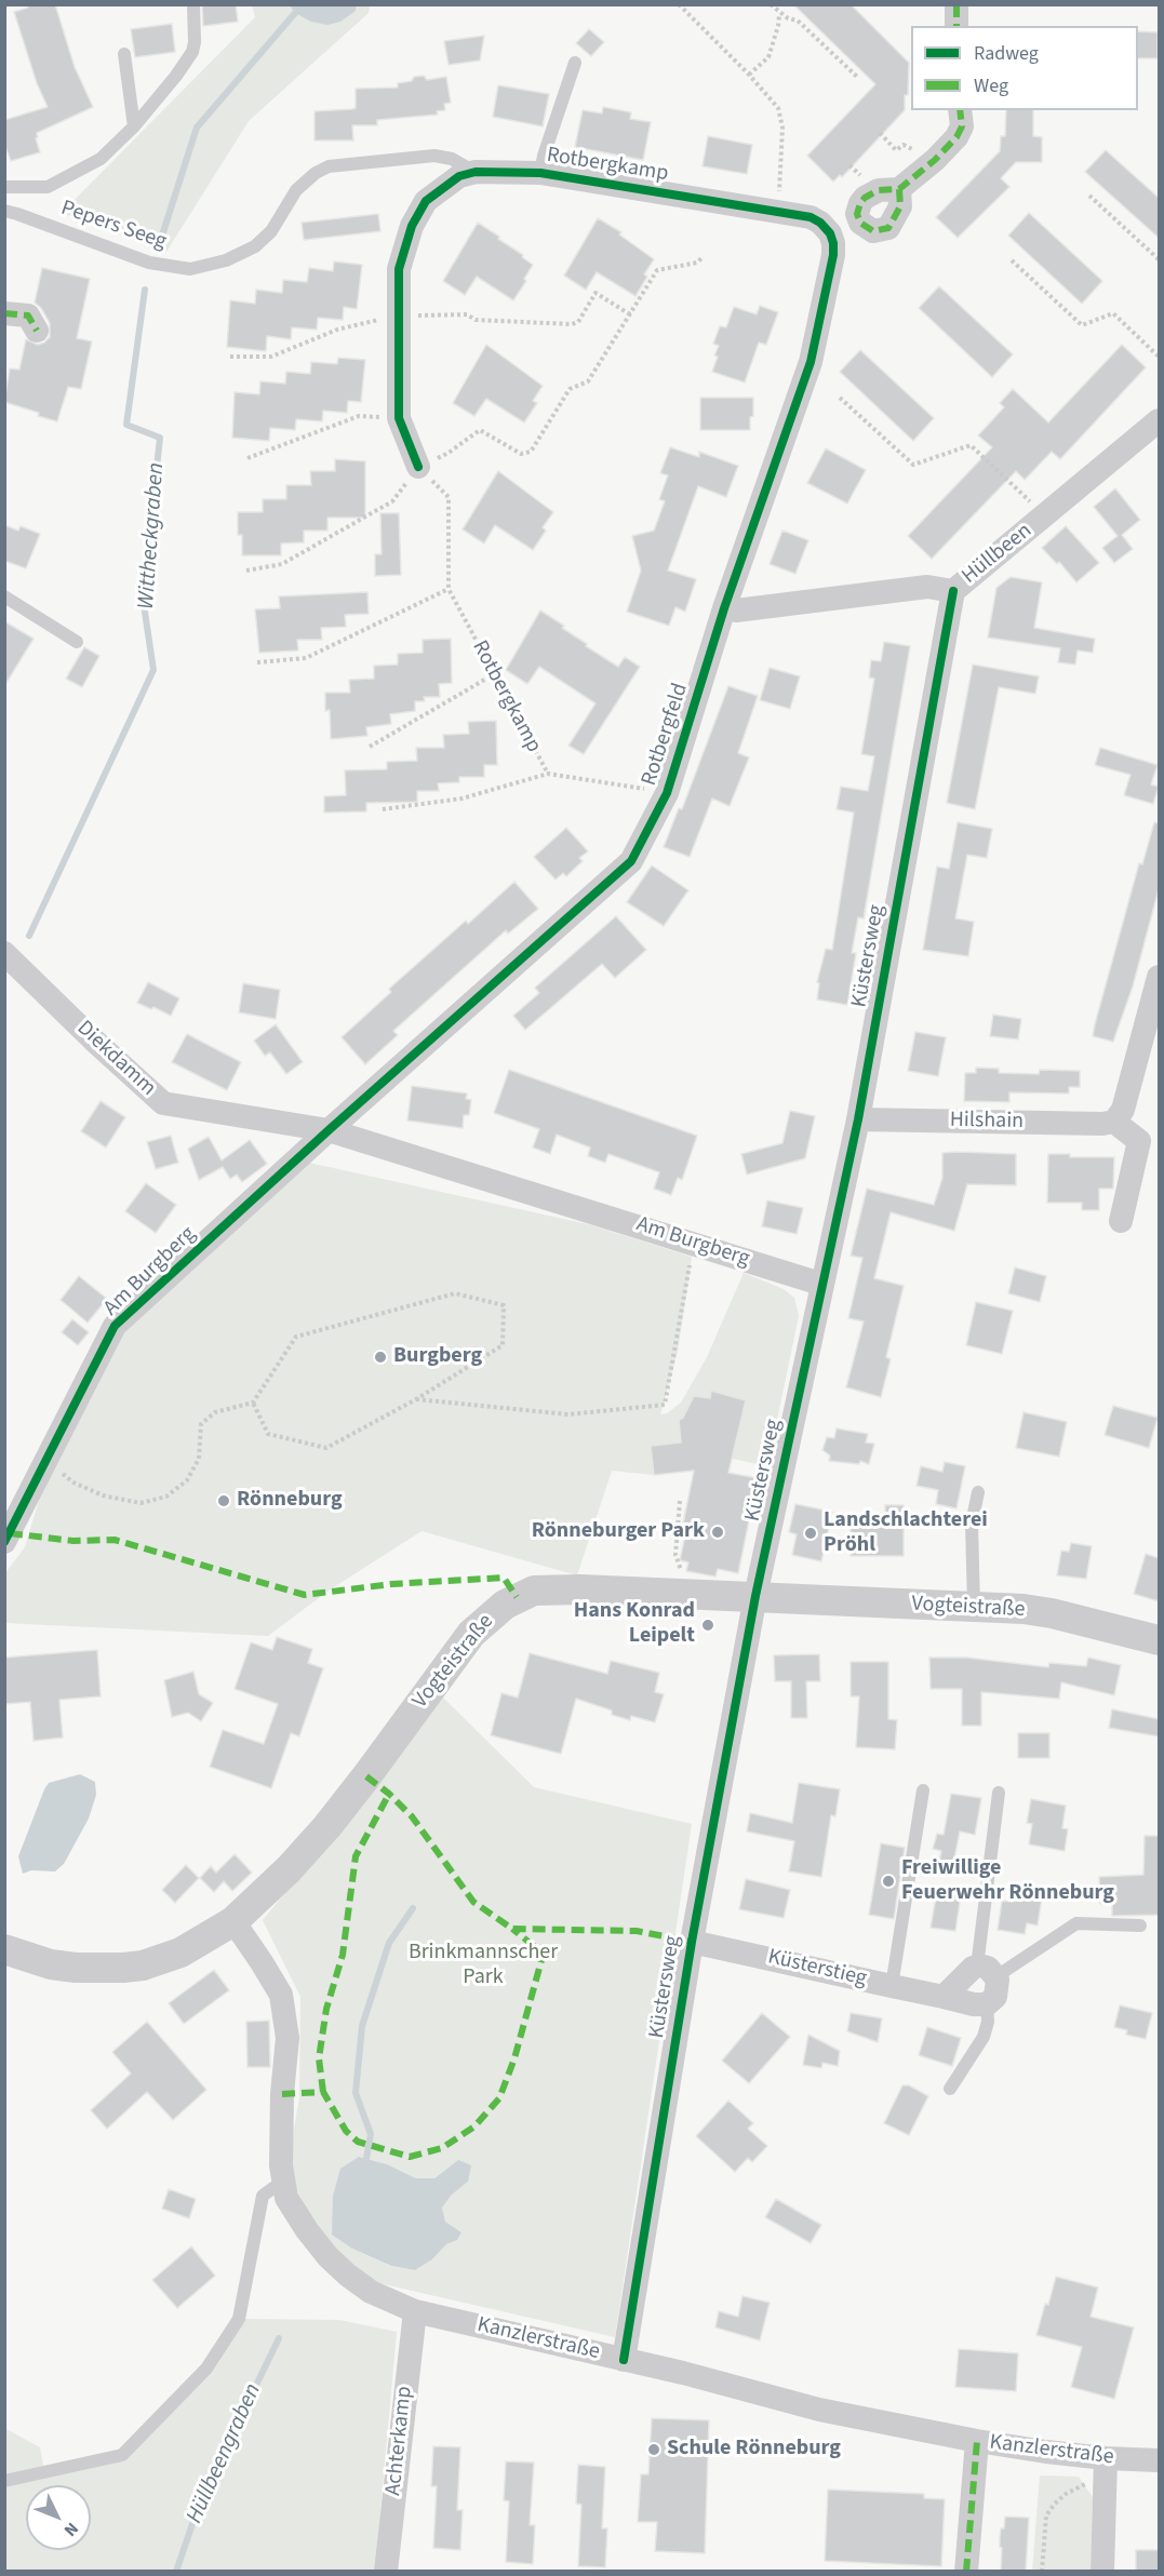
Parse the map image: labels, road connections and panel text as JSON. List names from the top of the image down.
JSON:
{
  "streets": {
    "street": [
      "Rotbergkamp",
      "Hüllbeen",
      "Rotbergfeld",
      "Küstersweg",
      "Diekdamm",
      "Hilshain",
      "Am Burgberg",
      "Vogteistraße",
      "Küsterstieg",
      "Kanzlerstraße",
      "Achterkamp"
    ],
    "lane": ["Pepers Seeg"]
  },
  "crossings": [
    ["Rotbergkamp", "Pepers Seeg"],
    ["Rotbergkamp", "Rotbergfeld"],
    ["Hüllbeen", "Rotbergfeld"],
    ["Hüllbeen", "Küstersweg"],
    ["Rotbergfeld", "Diekdamm"],
    ["Rotbergfeld", "Am Burgberg"],
    ["Küstersweg", "Hilshain"],
    ["Küstersweg", "Am Burgberg"],
    ["Küstersweg", "Vogteistraße"],
    ["Küstersweg", "Küsterstieg"],
    ["Küstersweg", "Kanzlerstraße"],
    ["Diekdamm", "Am Burgberg"],
    ["Vogteistraße", "Kanzlerstraße"],
    ["Kanzlerstraße", "Achterkamp"]
  ],
  "water": ["Wittheckgraben", "Hüllbeengraben"],
  "parks": ["Brinkmannscher Park"],
  "places": [
    "Burgberg",
    "Rönneburg",
    "Rönneburger Park",
    "Landschlachterei Pröhl",
    "Hans Konrad Leipelt",
    "Freiwillige Feuerwehr Rönneburg",
    "Schule Rönneburg"
  ],
  "legend": ["Radweg", "Weg"],
  "north": "bottom right"
}
